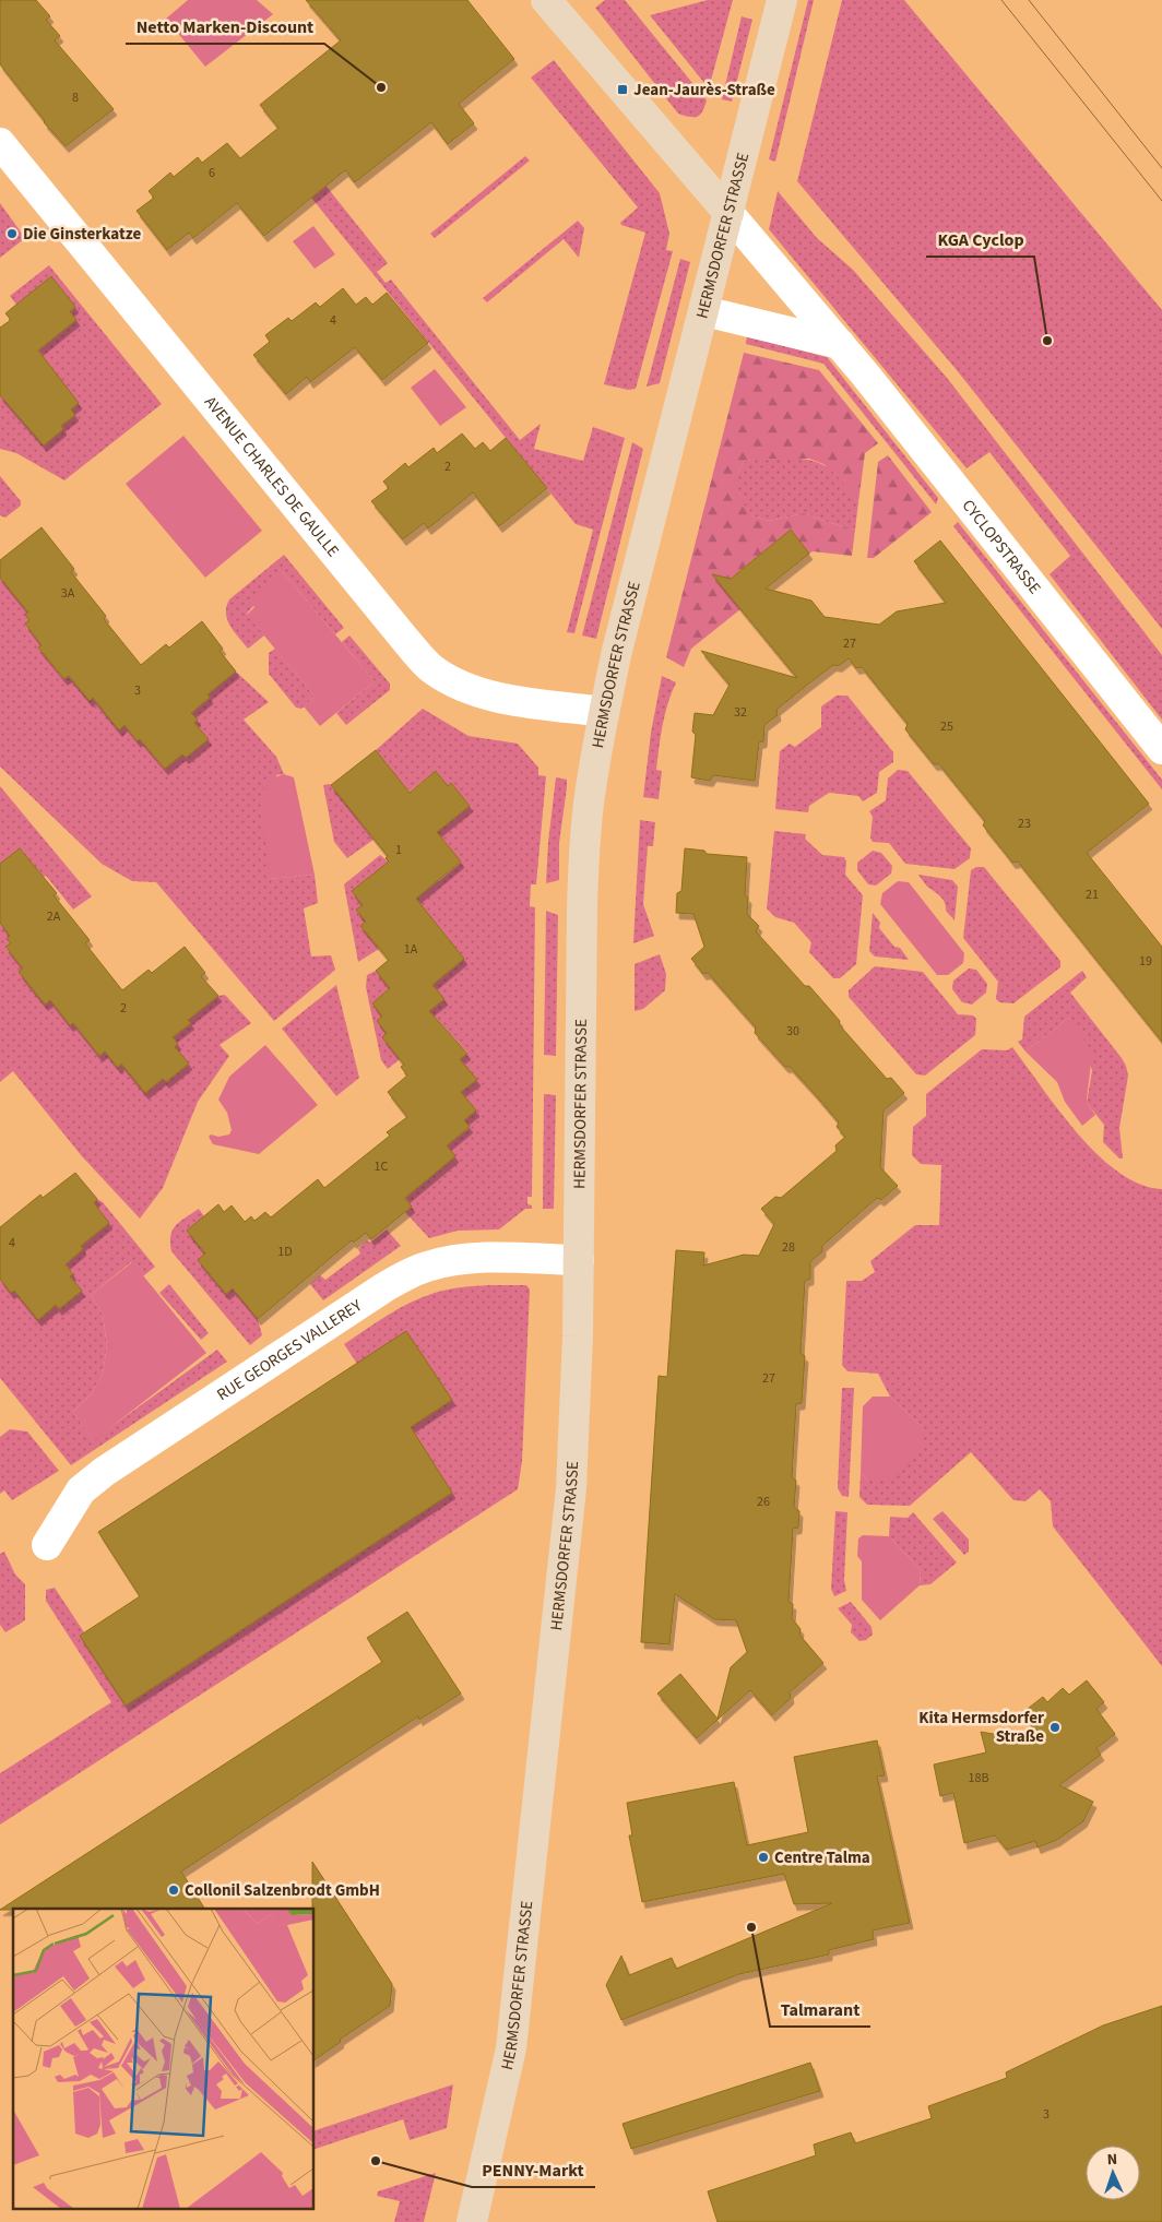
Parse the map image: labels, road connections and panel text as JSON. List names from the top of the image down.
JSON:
{
  "streets": {
    "main road": ["HERMSDORFER STRASSE"],
    "street": ["AVENUE CHARLES DE GAULLE", "CYCLOPSTRASSE", "RUE GEORGES VALLEREY"]
  },
  "crossings": [
    ["HERMSDORFER STRASSE", "AVENUE CHARLES DE GAULLE"],
    ["HERMSDORFER STRASSE", "CYCLOPSTRASSE"],
    ["HERMSDORFER STRASSE", "RUE GEORGES VALLEREY"]
  ],
  "places": {
    "other": [
      "Netto Marken-Discount",
      "Die Ginsterkatze",
      "KGA Cyclop",
      "Kita Hermsdorfer Straße",
      "Centre Talma",
      "Collonil Salzenbrodt GmbH",
      "Talmarant",
      "PENNY-Markt"
    ],
    "transit": ["Jean-Jaurès-Straße"]
  },
  "house_numbers": [
    "8",
    "6",
    "4",
    "2",
    "3A",
    "27",
    "3",
    "32",
    "25",
    "23",
    "1",
    "21",
    "2A",
    "1A",
    "19",
    "2",
    "30",
    "1C",
    "4",
    "28",
    "1D",
    "27",
    "26",
    "18B",
    "3"
  ],
  "north": "top"
}
